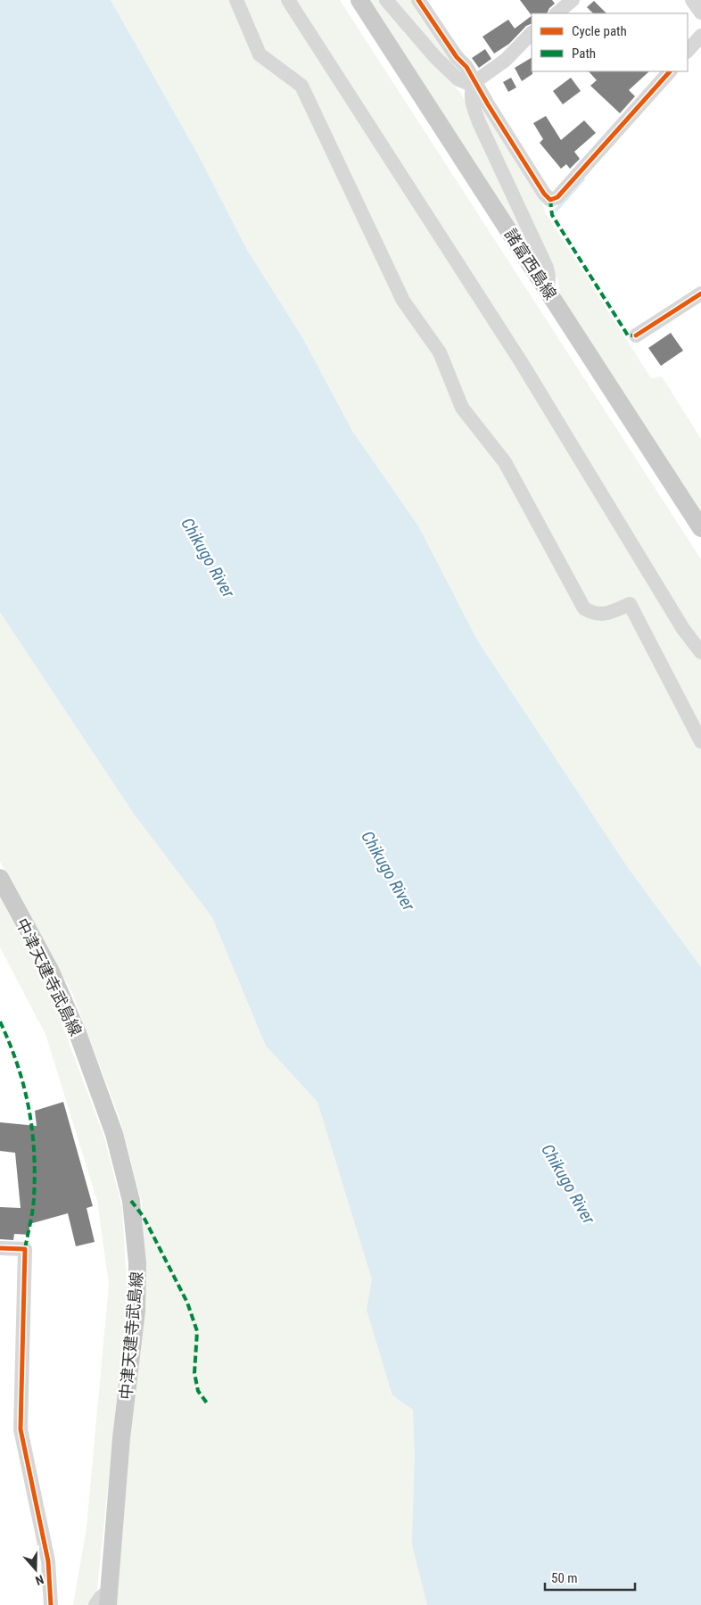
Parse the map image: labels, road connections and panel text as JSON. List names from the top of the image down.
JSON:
{
  "streets": {
    "main road": ["諸富西島線", "中津天建寺武島線"]
  },
  "water": ["Chikugo River"],
  "legend": ["Cycle path", "Path"],
  "scale_bar": "50 m",
  "north": "bottom"
}
